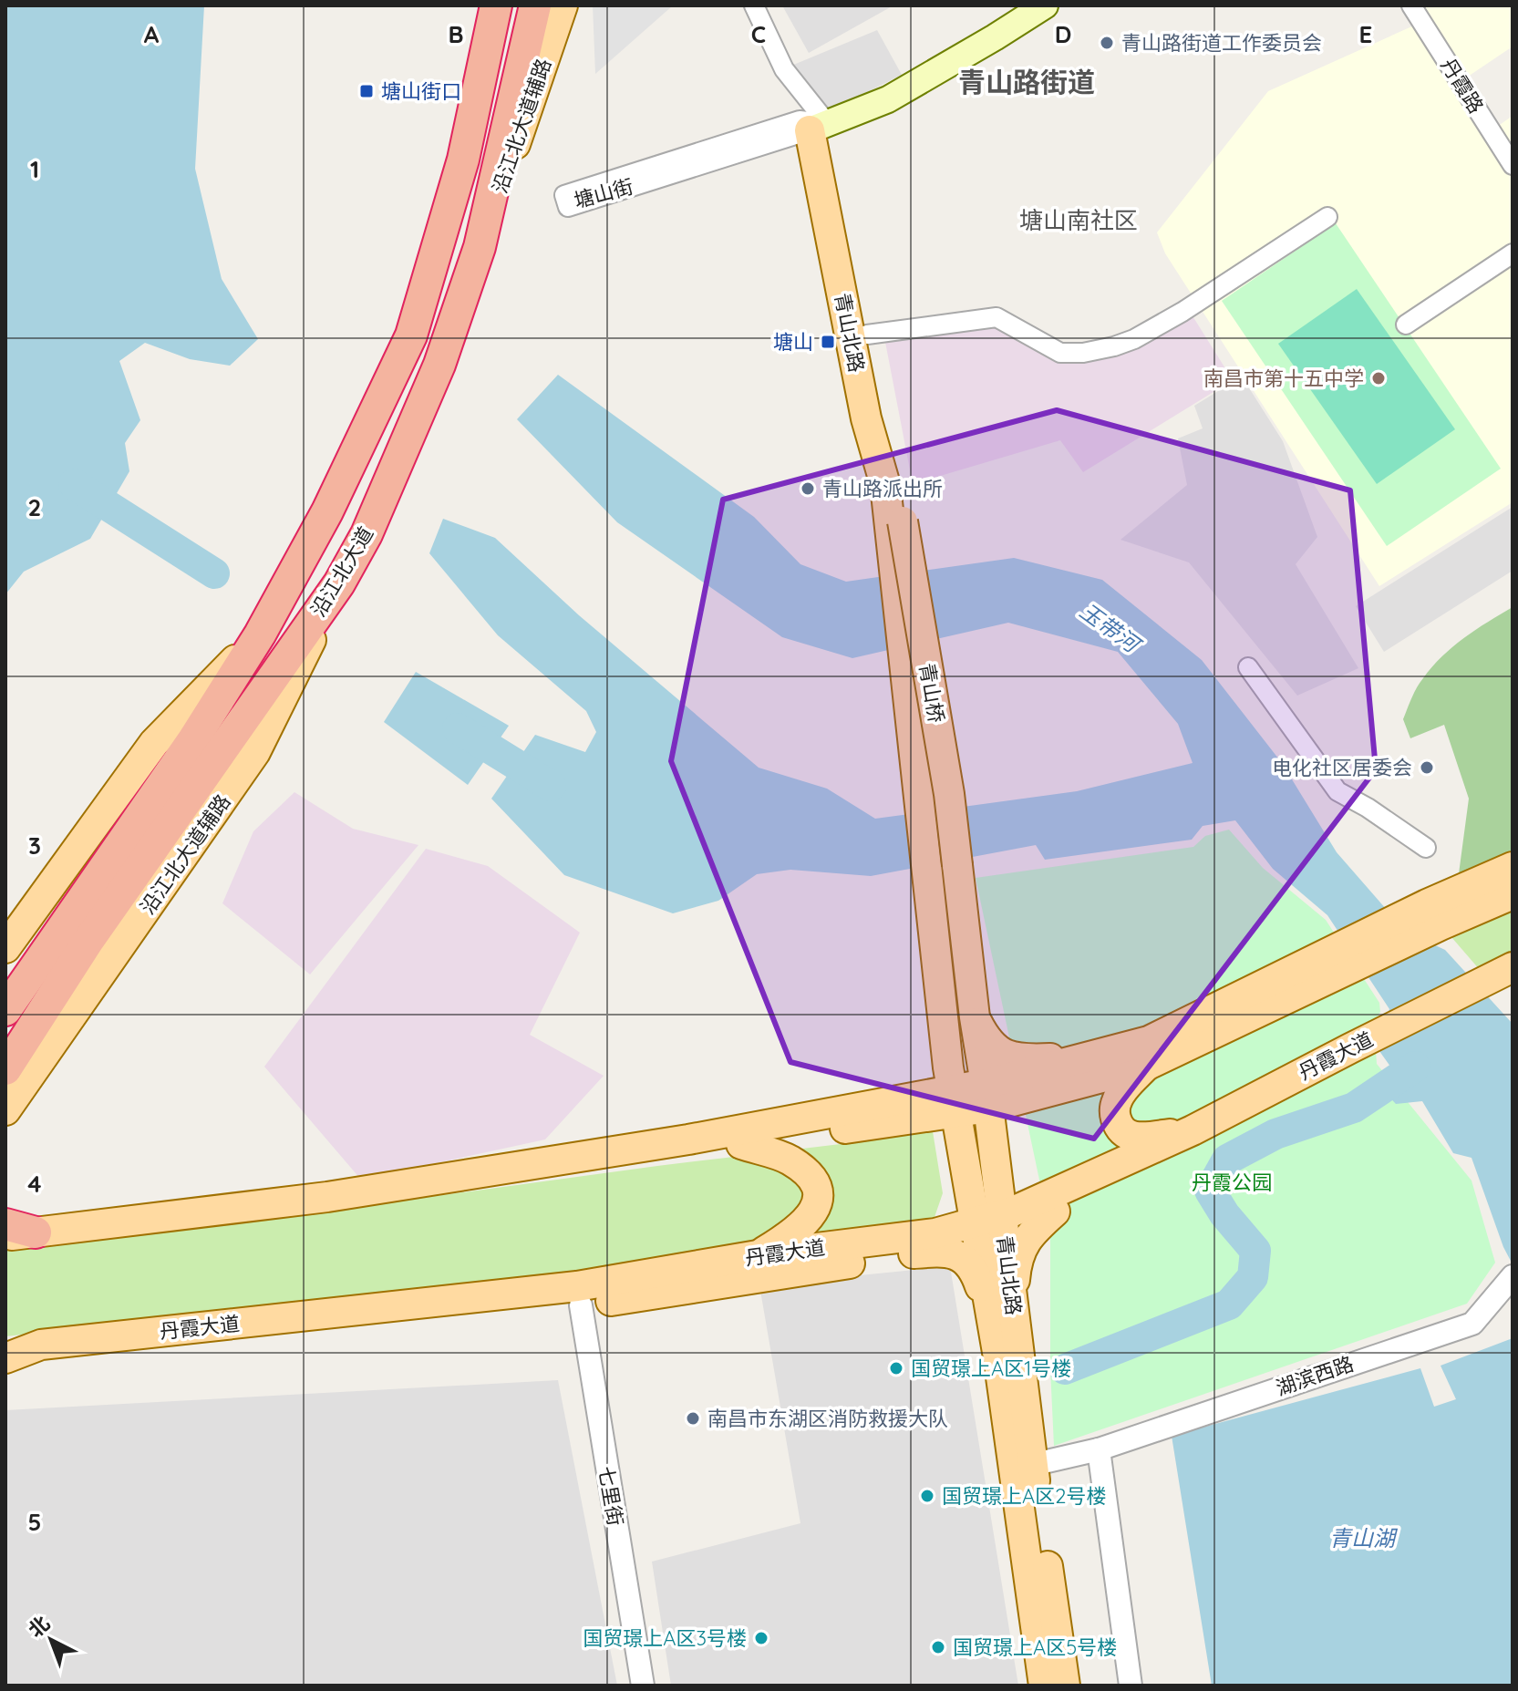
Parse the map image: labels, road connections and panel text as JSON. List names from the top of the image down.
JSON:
{
  "streets": {
    "highway": ["沿江北大道"],
    "main road": [
      "沿江北大道辅路",
      "塘山街",
      "青山北路",
      "青山桥",
      "丹霞大道"
    ],
    "street": ["丹霞路", "湖滨西路", "七里街"]
  },
  "crossings": [
    ["沿江北大道辅路", "沿江北大道"],
    ["塘山街", "青山北路"],
    ["青山北路", "青山桥"],
    ["青山北路", "丹霞大道"],
    ["青山北路", "湖滨西路"],
    ["丹霞大道", "七里街"]
  ],
  "districts": ["青山路街道", "塘山南社区"],
  "water": ["玉带河", "青山湖"],
  "parks": ["丹霞公园"],
  "places": {
    "other": [
      "青山路街道工作委员会",
      "南昌市第十五中学",
      "青山路派出所",
      "电化社区居委会",
      "国贸璟上A区1号楼",
      "南昌市东湖区消防救援大队",
      "国贸璟上A区2号楼",
      "国贸璟上A区3号楼",
      "国贸璟上A区5号楼"
    ],
    "transit": ["塘山街口", "塘山"]
  },
  "north": "top left",
  "grid": {
    "columns": [
      "A",
      "B",
      "C",
      "D",
      "E"
    ],
    "rows": [
      "1",
      "2",
      "3",
      "4",
      "5"
    ]
  }
}
